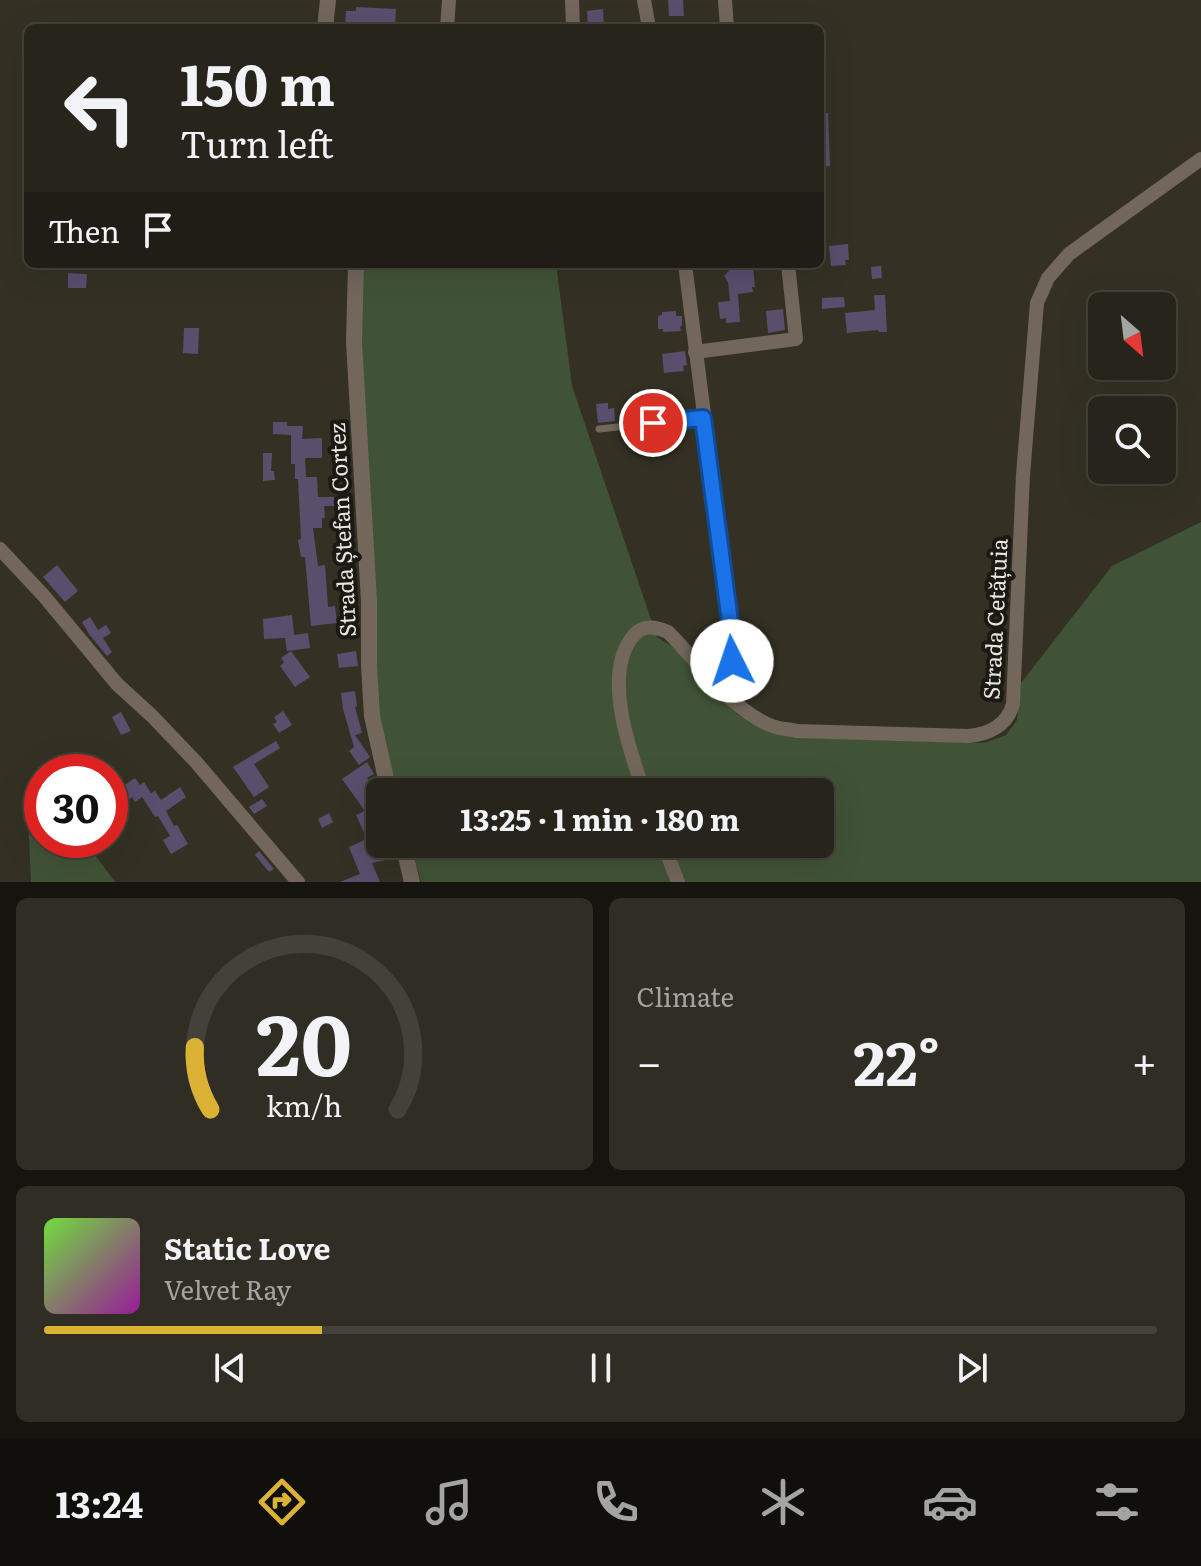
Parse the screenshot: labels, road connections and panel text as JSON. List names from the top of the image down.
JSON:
{
  "streets": {
    "street": ["Strada Ștefan Cortez", "Strada Cetățuia"]
  },
  "north": "bottom right",
  "page": {
    "turn": ["150 m", "Turn left"],
    "then": "Then",
    "limit": "30",
    "trip": "13:25 · 1 min · 180 m",
    "tile": "Climate",
    "heat": ["−", "22°", "+"],
    "song": ["Static Love", "Velvet Ray"],
    "tabs": "13:24",
    "gauge": ["20", "km/h"]
  }
}
